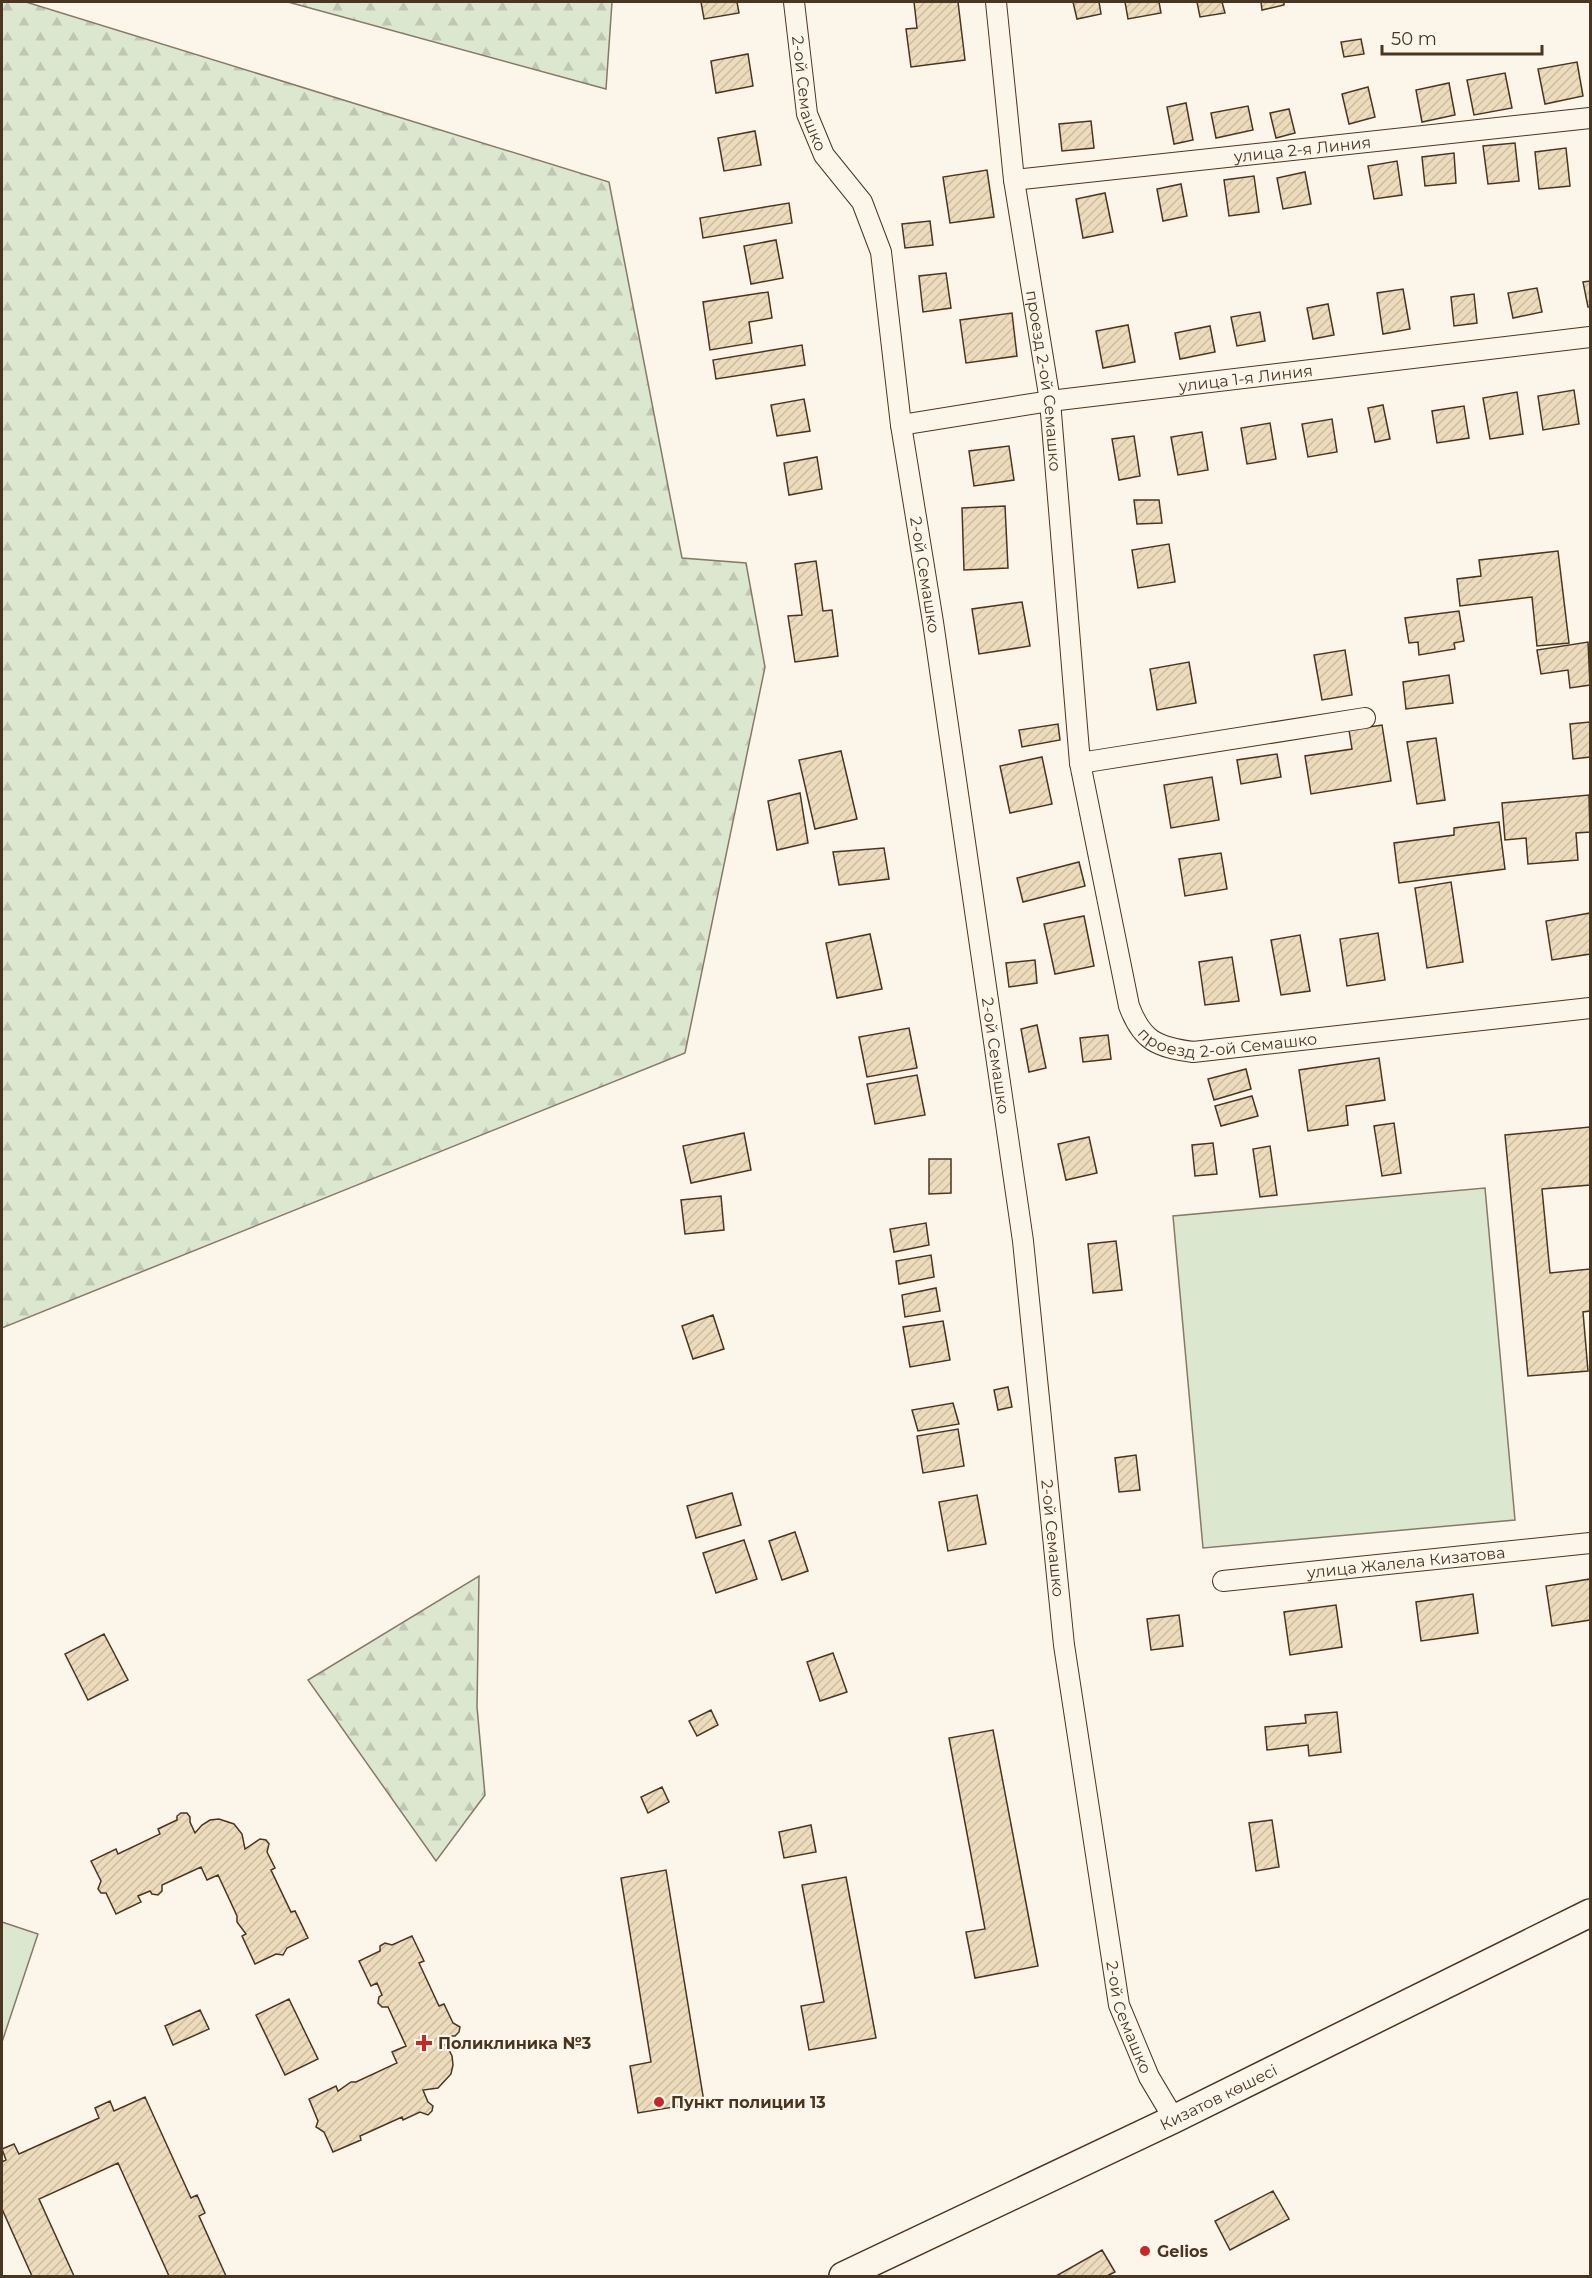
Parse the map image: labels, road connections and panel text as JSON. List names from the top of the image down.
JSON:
{
  "streets": {
    "main road": ["Кизатов көшесі"],
    "street": [
      "2-ой Семашко",
      "улица 2-я Линия",
      "улица 1-я Линия",
      "проезд 2-ой Семашко",
      "улица Жалела Кизатова"
    ]
  },
  "crossings": [
    ["2-ой Семашко", "улица 1-я Линия"],
    ["2-ой Семашко", "Кизатов көшесі"],
    ["улица 2-я Линия", "проезд 2-ой Семашко"],
    ["улица 1-я Линия", "проезд 2-ой Семашко"]
  ],
  "places": {
    "health": ["Поликлиника №3"],
    "other": ["Пункт полиции 13", "Gelios"]
  },
  "scale_bar": "50 m"
}
